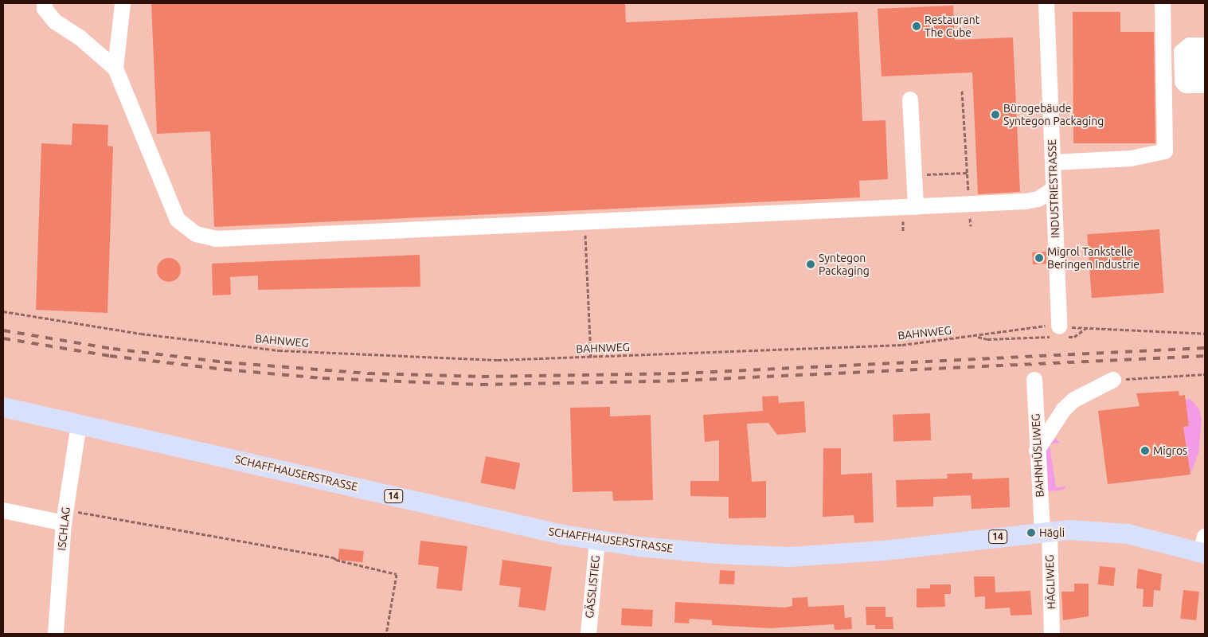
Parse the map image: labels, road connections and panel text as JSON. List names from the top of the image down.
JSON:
{
  "streets": {
    "main road": ["SCHAFFHAUSERSTRASSE", "14"],
    "street": [
      "INDUSTRIESTRASSE",
      "BAHNHÜSLIWEG",
      "ISCHLAG",
      "HÄGLIWEG",
      "GÄSSLISTIEG"
    ],
    "path": ["BAHNWEG"]
  },
  "crossings": [
    ["INDUSTRIESTRASSE", "BAHNWEG"],
    ["BAHNHÜSLIWEG", "SCHAFFHAUSERSTRASSE"],
    ["BAHNHÜSLIWEG", "HÄGLIWEG"],
    ["SCHAFFHAUSERSTRASSE", "ISCHLAG"],
    ["SCHAFFHAUSERSTRASSE", "HÄGLIWEG"],
    ["SCHAFFHAUSERSTRASSE", "GÄSSLISTIEG"]
  ],
  "places": [
    "Restaurant The Cube",
    "Bürogebäude Syntegon Packaging",
    "Migrol Tankstelle Beringen Industrie",
    "Syntegon Packaging",
    "Migros",
    "Hägli"
  ]
}
